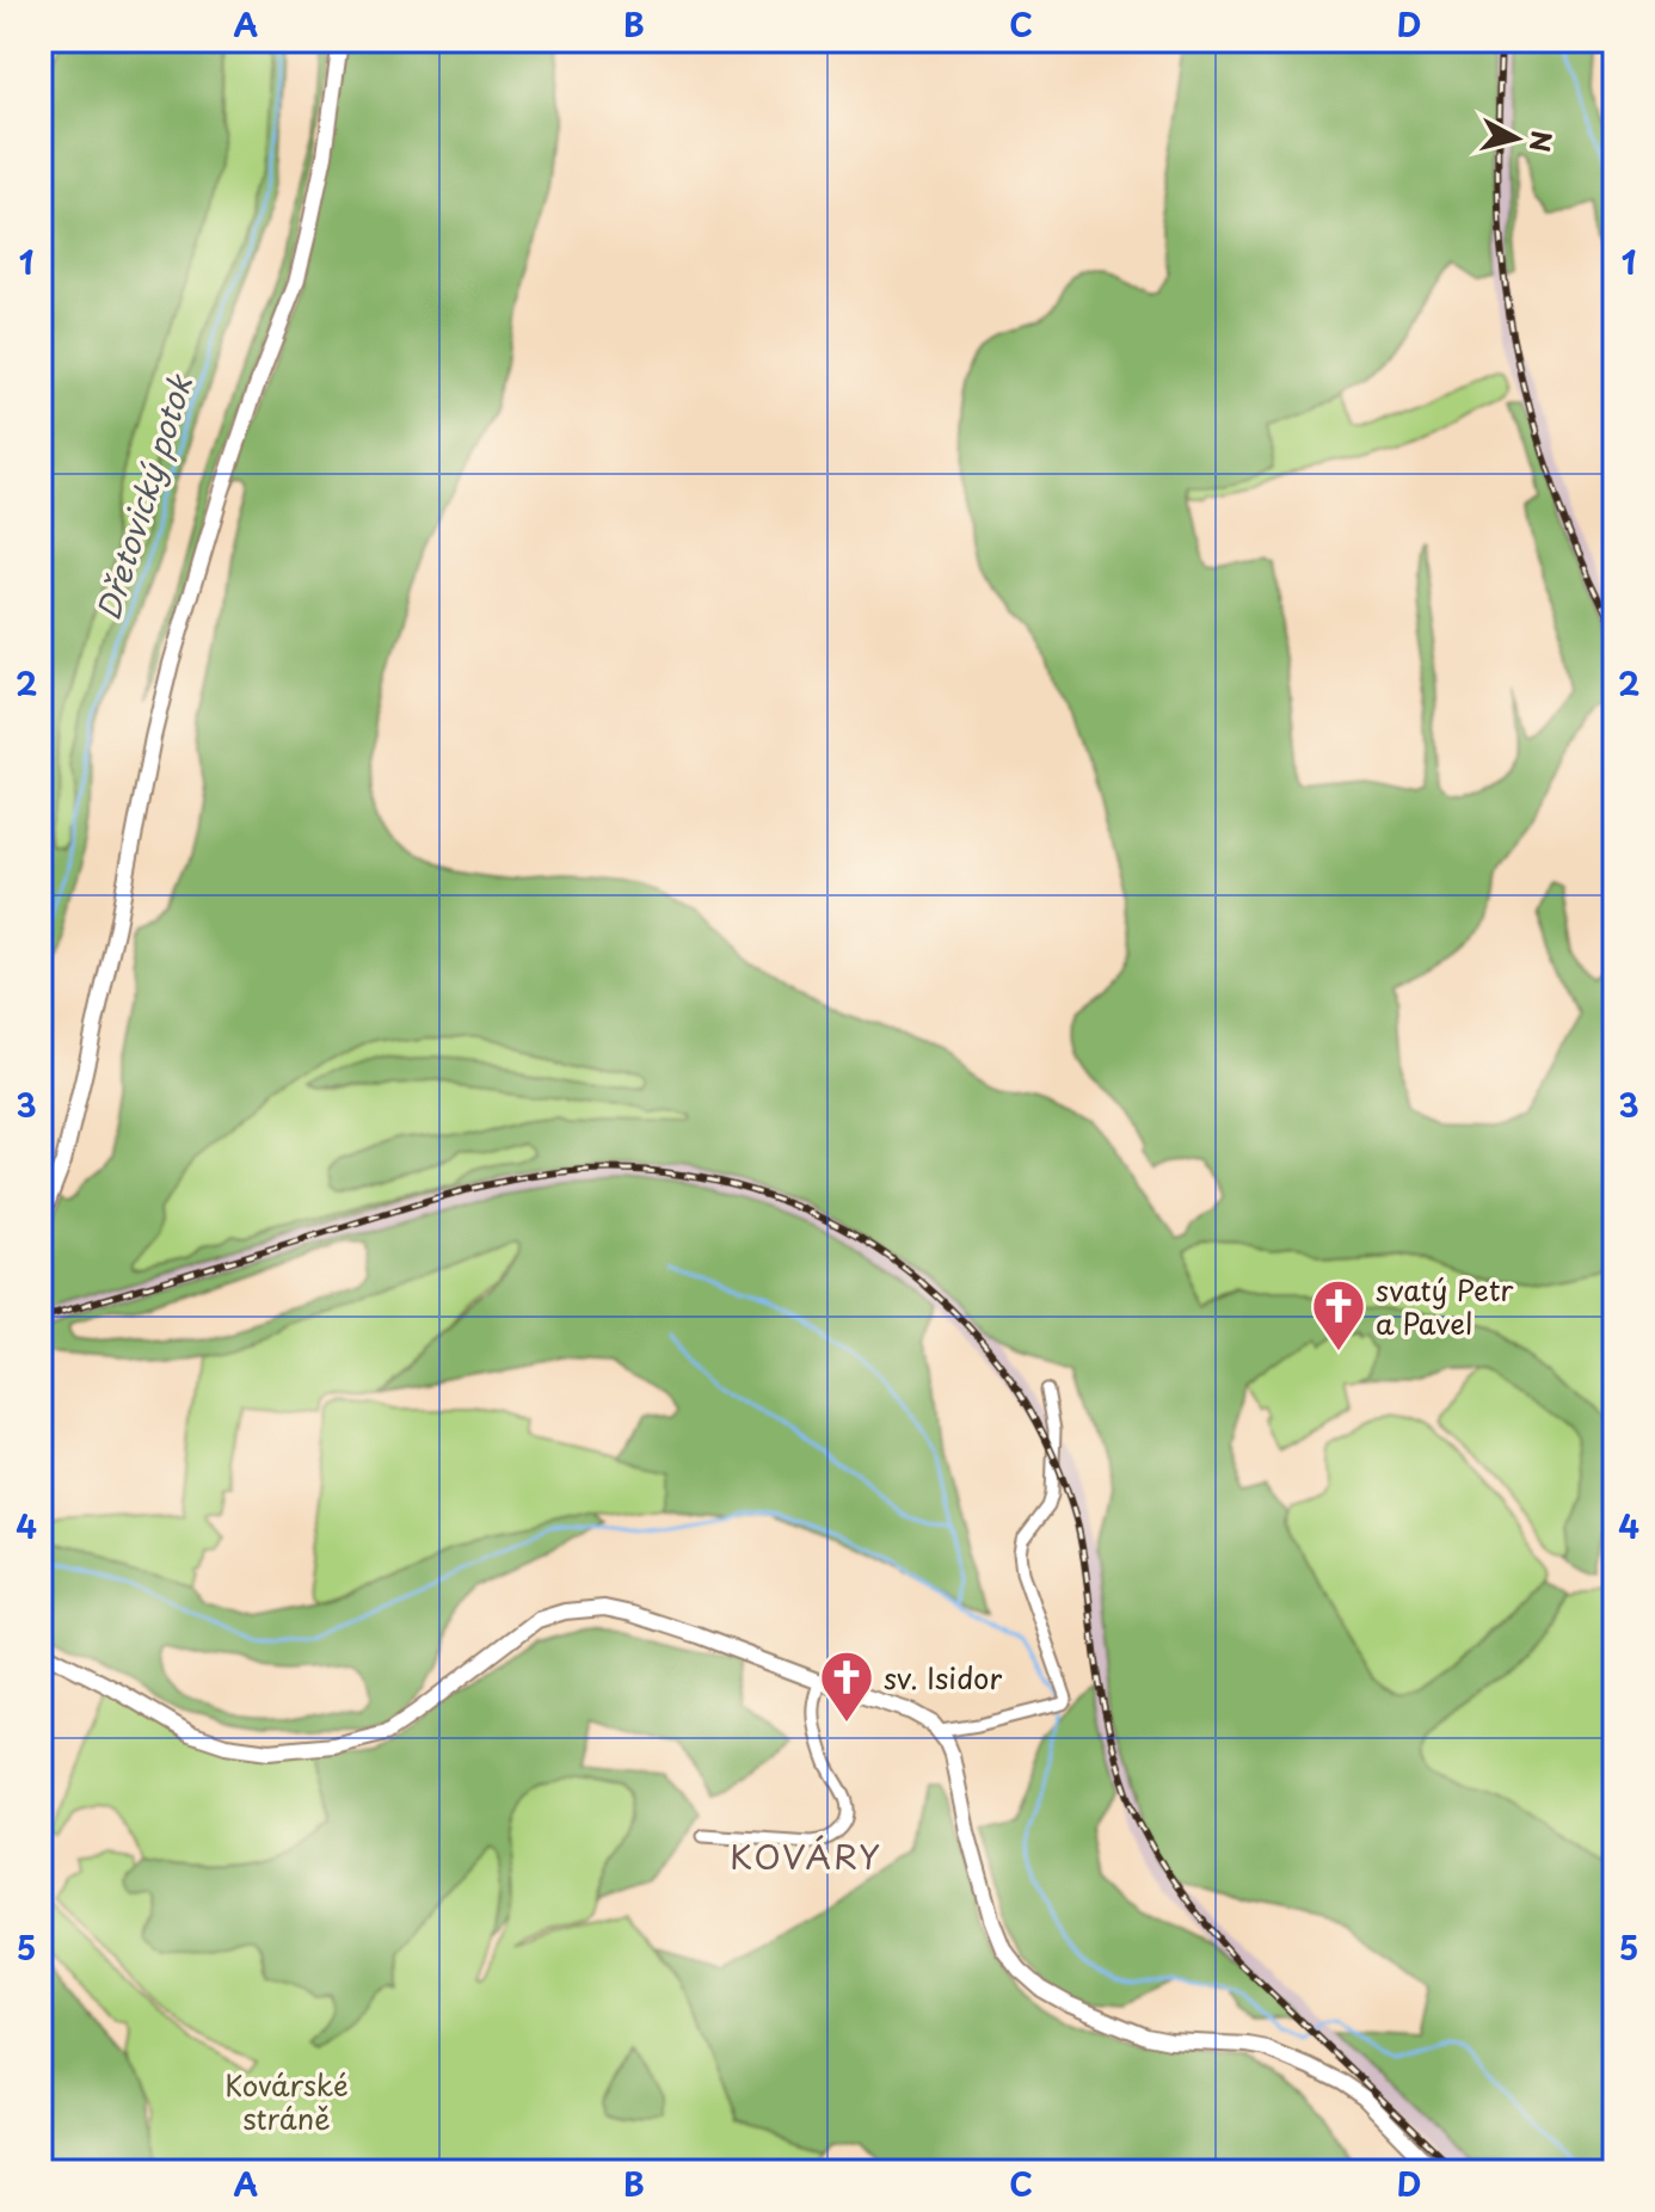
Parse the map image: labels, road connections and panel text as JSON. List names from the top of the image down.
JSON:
{
  "districts": ["KOVÁRY"],
  "water": ["Dřetovický potok"],
  "parks": ["Kovárské stráně"],
  "places": {
    "church": ["svatý Petr a Pavel", "sv. Isidor"]
  },
  "north": "right",
  "grid": {
    "columns": [
      "A",
      "B",
      "C",
      "D"
    ],
    "rows": [
      "1",
      "2",
      "3",
      "4",
      "5"
    ]
  }
}
